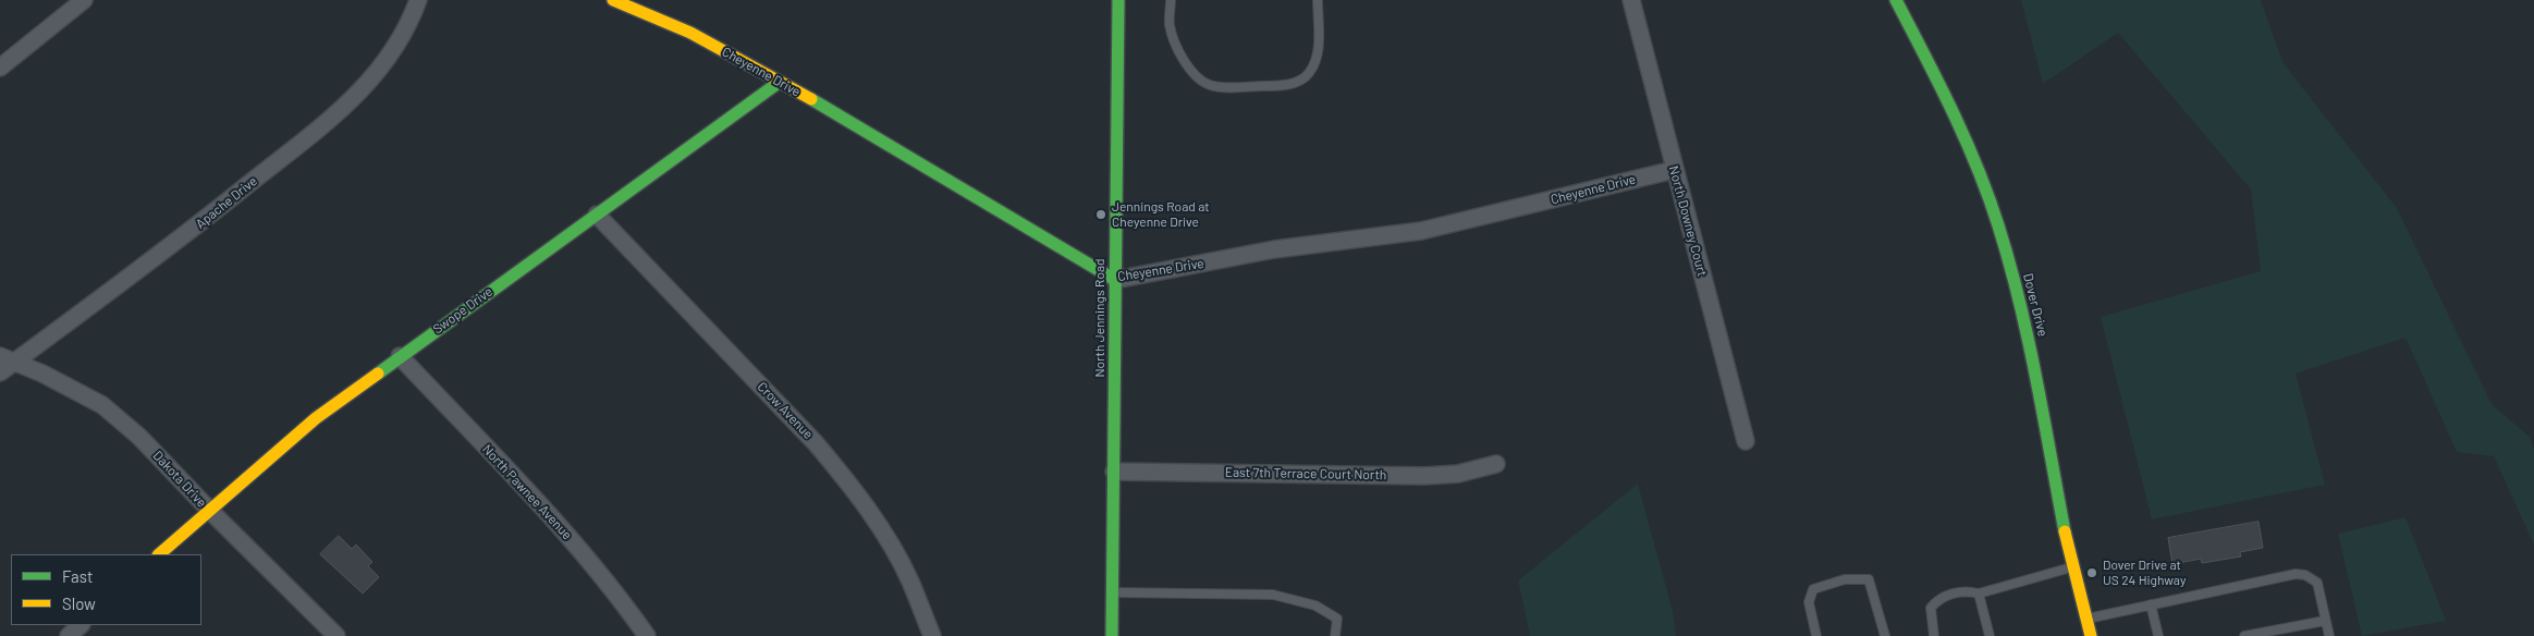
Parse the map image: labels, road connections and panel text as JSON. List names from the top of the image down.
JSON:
{
  "streets": {
    "street": [
      "Cheyenne Drive",
      "Apache Drive",
      "North Downey Court",
      "Dover Drive",
      "Swope Drive",
      "North Jennings Road",
      "Crow Avenue",
      "East 7th Terrace Court North",
      "Dakota Drive",
      "North Pawnee Avenue"
    ]
  },
  "crossings": [
    ["Cheyenne Drive", "North Downey Court"],
    ["Cheyenne Drive", "Swope Drive"],
    ["Cheyenne Drive", "North Jennings Road"],
    ["Apache Drive", "Dakota Drive"],
    ["Swope Drive", "Crow Avenue"],
    ["Swope Drive", "Dakota Drive"],
    ["Swope Drive", "North Pawnee Avenue"],
    ["North Jennings Road", "East 7th Terrace Court North"]
  ],
  "places": ["Jennings Road at Cheyenne Drive", "Dover Drive at US 24 Highway"],
  "legend": ["Fast", "Slow"]
}
